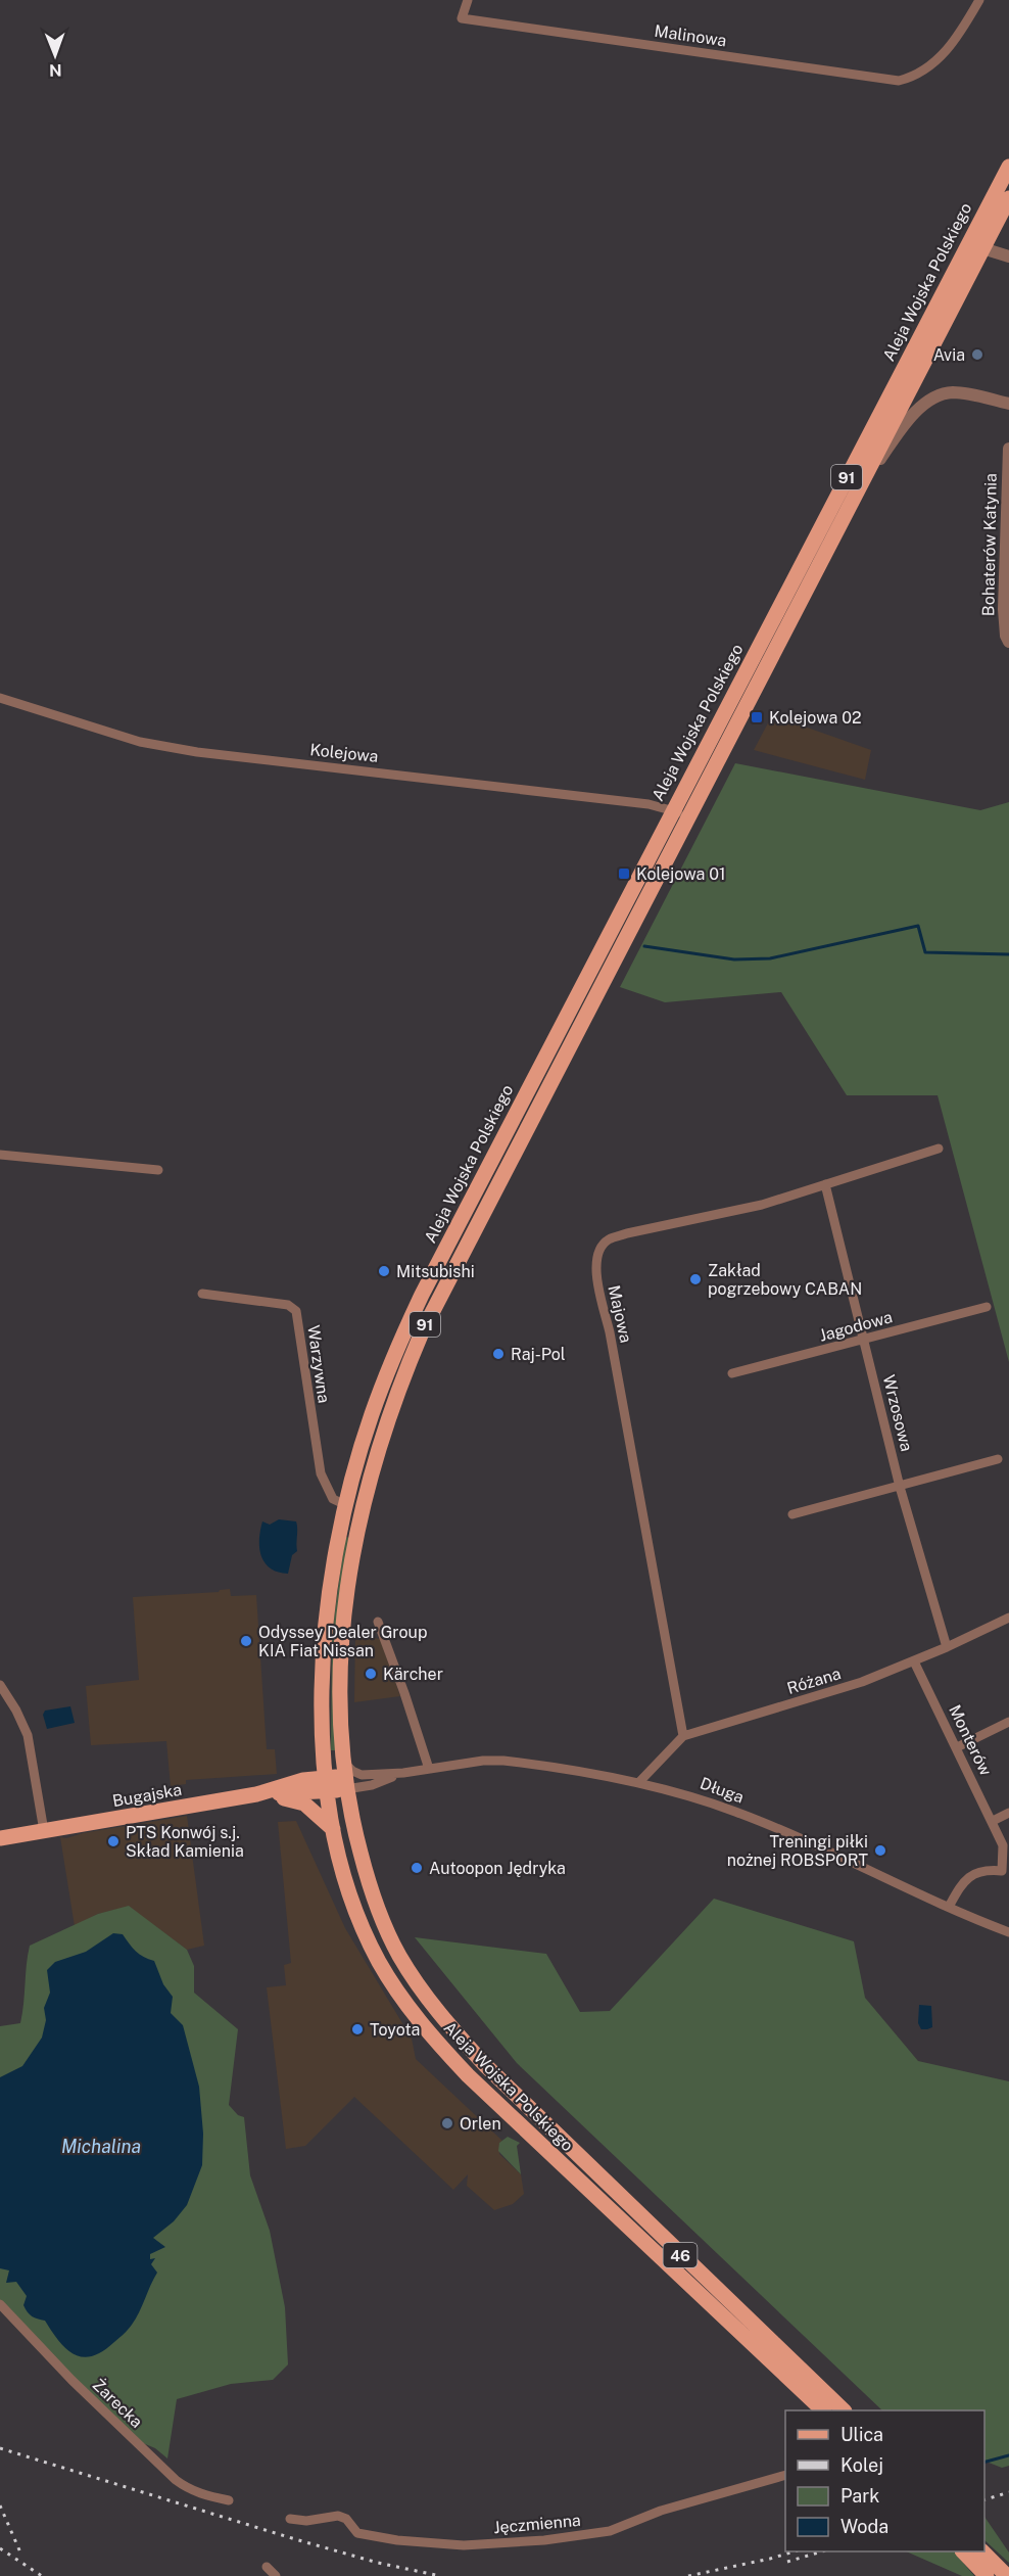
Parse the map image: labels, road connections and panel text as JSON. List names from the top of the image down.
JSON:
{
  "streets": {
    "main road": [
      "Aleja Wojska Polskiego",
      "91",
      "Bugajska",
      "46"
    ],
    "street": [
      "Malinowa",
      "Bohaterów Katynia",
      "Kolejowa",
      "Majowa",
      "Jagodowa",
      "Warzywna",
      "Wrzosowa",
      "Różana",
      "Monterów",
      "Długa",
      "Żarecka",
      "Jęczmienna"
    ]
  },
  "crossings": [
    ["Aleja Wojska Polskiego", "Kolejowa"],
    ["Aleja Wojska Polskiego", "Warzywna"],
    ["Aleja Wojska Polskiego", "Długa"],
    ["Aleja Wojska Polskiego", "Bugajska"],
    ["Majowa", "Wrzosowa"],
    ["Majowa", "Różana"],
    ["Jagodowa", "Wrzosowa"],
    ["Wrzosowa", "Różana"],
    ["Różana", "Monterów"],
    ["Różana", "Długa"],
    ["Monterów", "Długa"],
    ["Długa", "Bugajska"]
  ],
  "water": ["Michalina"],
  "places": {
    "other": [
      "Avia",
      "Mitsubishi",
      "Zakład pogrzebowy CABAN",
      "Raj-Pol",
      "Odyssey Dealer Group KIA Fiat Nissan",
      "Kärcher",
      "PTS Konwój s.j. Skład Kamienia",
      "Treningi piłki nożnej ROBSPORT",
      "Autoopon Jędryka",
      "Toyota",
      "Orlen"
    ],
    "transit": ["Kolejowa 02", "Kolejowa 01"]
  },
  "legend": [
    "Ulica",
    "Kolej",
    "Park",
    "Woda"
  ],
  "north": "bottom"
}
